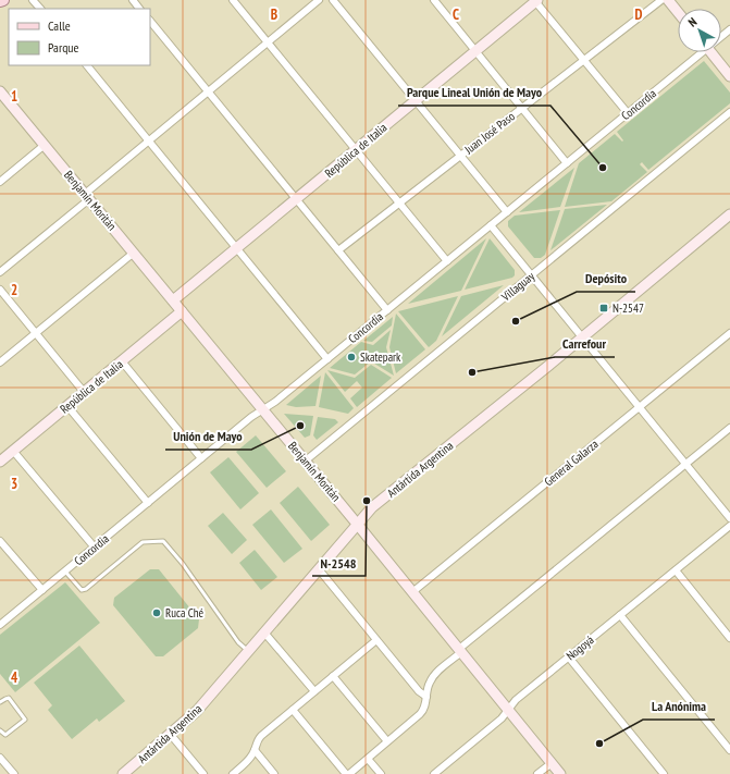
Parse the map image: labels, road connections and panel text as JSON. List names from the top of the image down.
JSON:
{
  "streets": {
    "street": [
      "Concordia",
      "Juan José Paso",
      "República de Italia",
      "Benjamín Moritán",
      "Villaguay",
      "General Galarza",
      "Antártida Argentina",
      "Nogoyá"
    ]
  },
  "crossings": [
    ["Concordia", "Benjamín Moritán"],
    ["República de Italia", "Benjamín Moritán"],
    ["Benjamín Moritán", "Villaguay"],
    ["Benjamín Moritán", "General Galarza"],
    ["Benjamín Moritán", "Antártida Argentina"],
    ["Benjamín Moritán", "Nogoyá"]
  ],
  "places": {
    "other": [
      "Parque Lineal Unión de Mayo",
      "Depósito",
      "Skatepark",
      "Carrefour",
      "Unión de Mayo",
      "N-2548",
      "Ruca Ché",
      "La Anónima"
    ],
    "transit": ["N-2547"]
  },
  "legend": ["Calle", "Parque"],
  "north": "top left",
  "grid": {
    "columns": ["B", "C", "D"],
    "rows": [
      "1",
      "2",
      "3",
      "4"
    ]
  }
}
